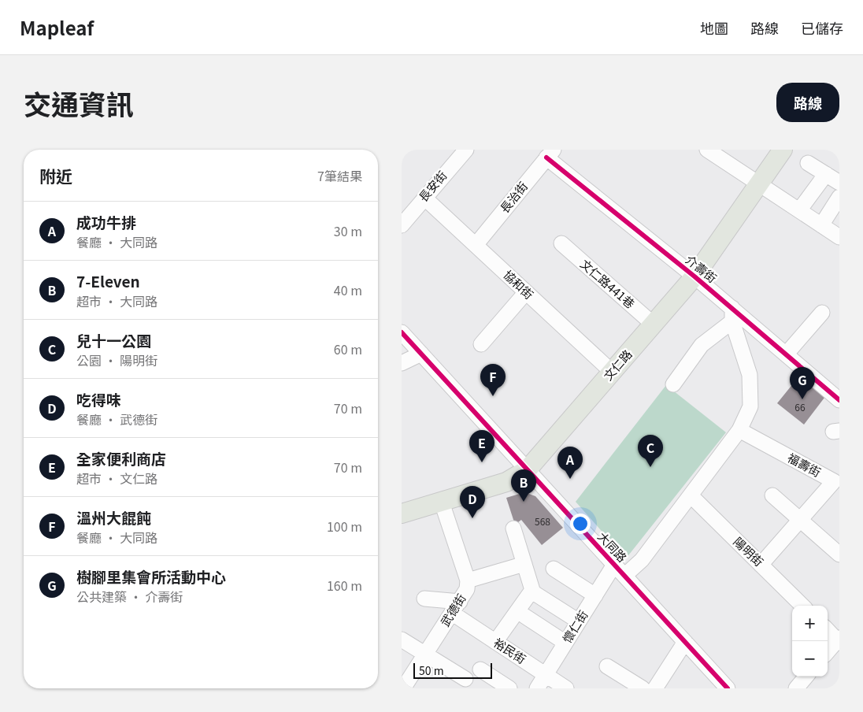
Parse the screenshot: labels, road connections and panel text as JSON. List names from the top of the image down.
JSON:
{
  "streets": {
    "main road": ["文仁路"],
    "street": [
      "長安街",
      "長治街",
      "介壽街",
      "文仁路441巷",
      "協和街",
      "福壽街",
      "大同路",
      "陽明街",
      "武德街",
      "懷仁街",
      "裕民街"
    ]
  },
  "crossings": [
    ["長安街", "協和街"],
    ["長治街", "介壽街"],
    ["長治街", "協和街"],
    ["介壽街", "文仁路"],
    ["文仁路441巷", "文仁路"],
    ["協和街", "文仁路"],
    ["文仁路", "大同路"],
    ["文仁路", "武德街"],
    ["福壽街", "陽明街"],
    ["大同路", "懷仁街"],
    ["武德街", "裕民街"],
    ["懷仁街", "裕民街"]
  ],
  "house_numbers": ["66", "568"],
  "scale_bar": "50 m",
  "page": {
    "header": "Mapleaf",
    "nav": ["地圖", "路線", "已儲存"],
    "title": "交通資訊",
    "buttons": "路線",
    "heading": ["附近", "7筆結果"],
    "list": [
      {
        "mark": "A",
        "name": "成功牛排",
        "note": "餐廳 · 大同路",
        "value": "30 m"
      },
      {
        "mark": "B",
        "name": "7-Eleven",
        "note": "超市 · 大同路",
        "value": "40 m"
      },
      {
        "mark": "C",
        "name": "兒十一公園",
        "note": "公園 · 陽明街",
        "value": "60 m"
      },
      {
        "mark": "D",
        "name": "吃得味",
        "note": "餐廳 · 武德街",
        "value": "70 m"
      },
      {
        "mark": "E",
        "name": "全家便利商店",
        "note": "超市 · 文仁路",
        "value": "70 m"
      },
      {
        "mark": "F",
        "name": "溫州大餛飩",
        "note": "餐廳 · 大同路",
        "value": "100 m"
      },
      {
        "mark": "G",
        "name": "樹腳里集會所活動中心",
        "note": "公共建築 · 介壽街",
        "value": "160 m"
      }
    ],
    "pins": [
      "F",
      "G",
      "E",
      "C",
      "A",
      "B",
      "D"
    ],
    "map_buttons": ["+", "−"],
    "scale": "50 m"
  }
}
